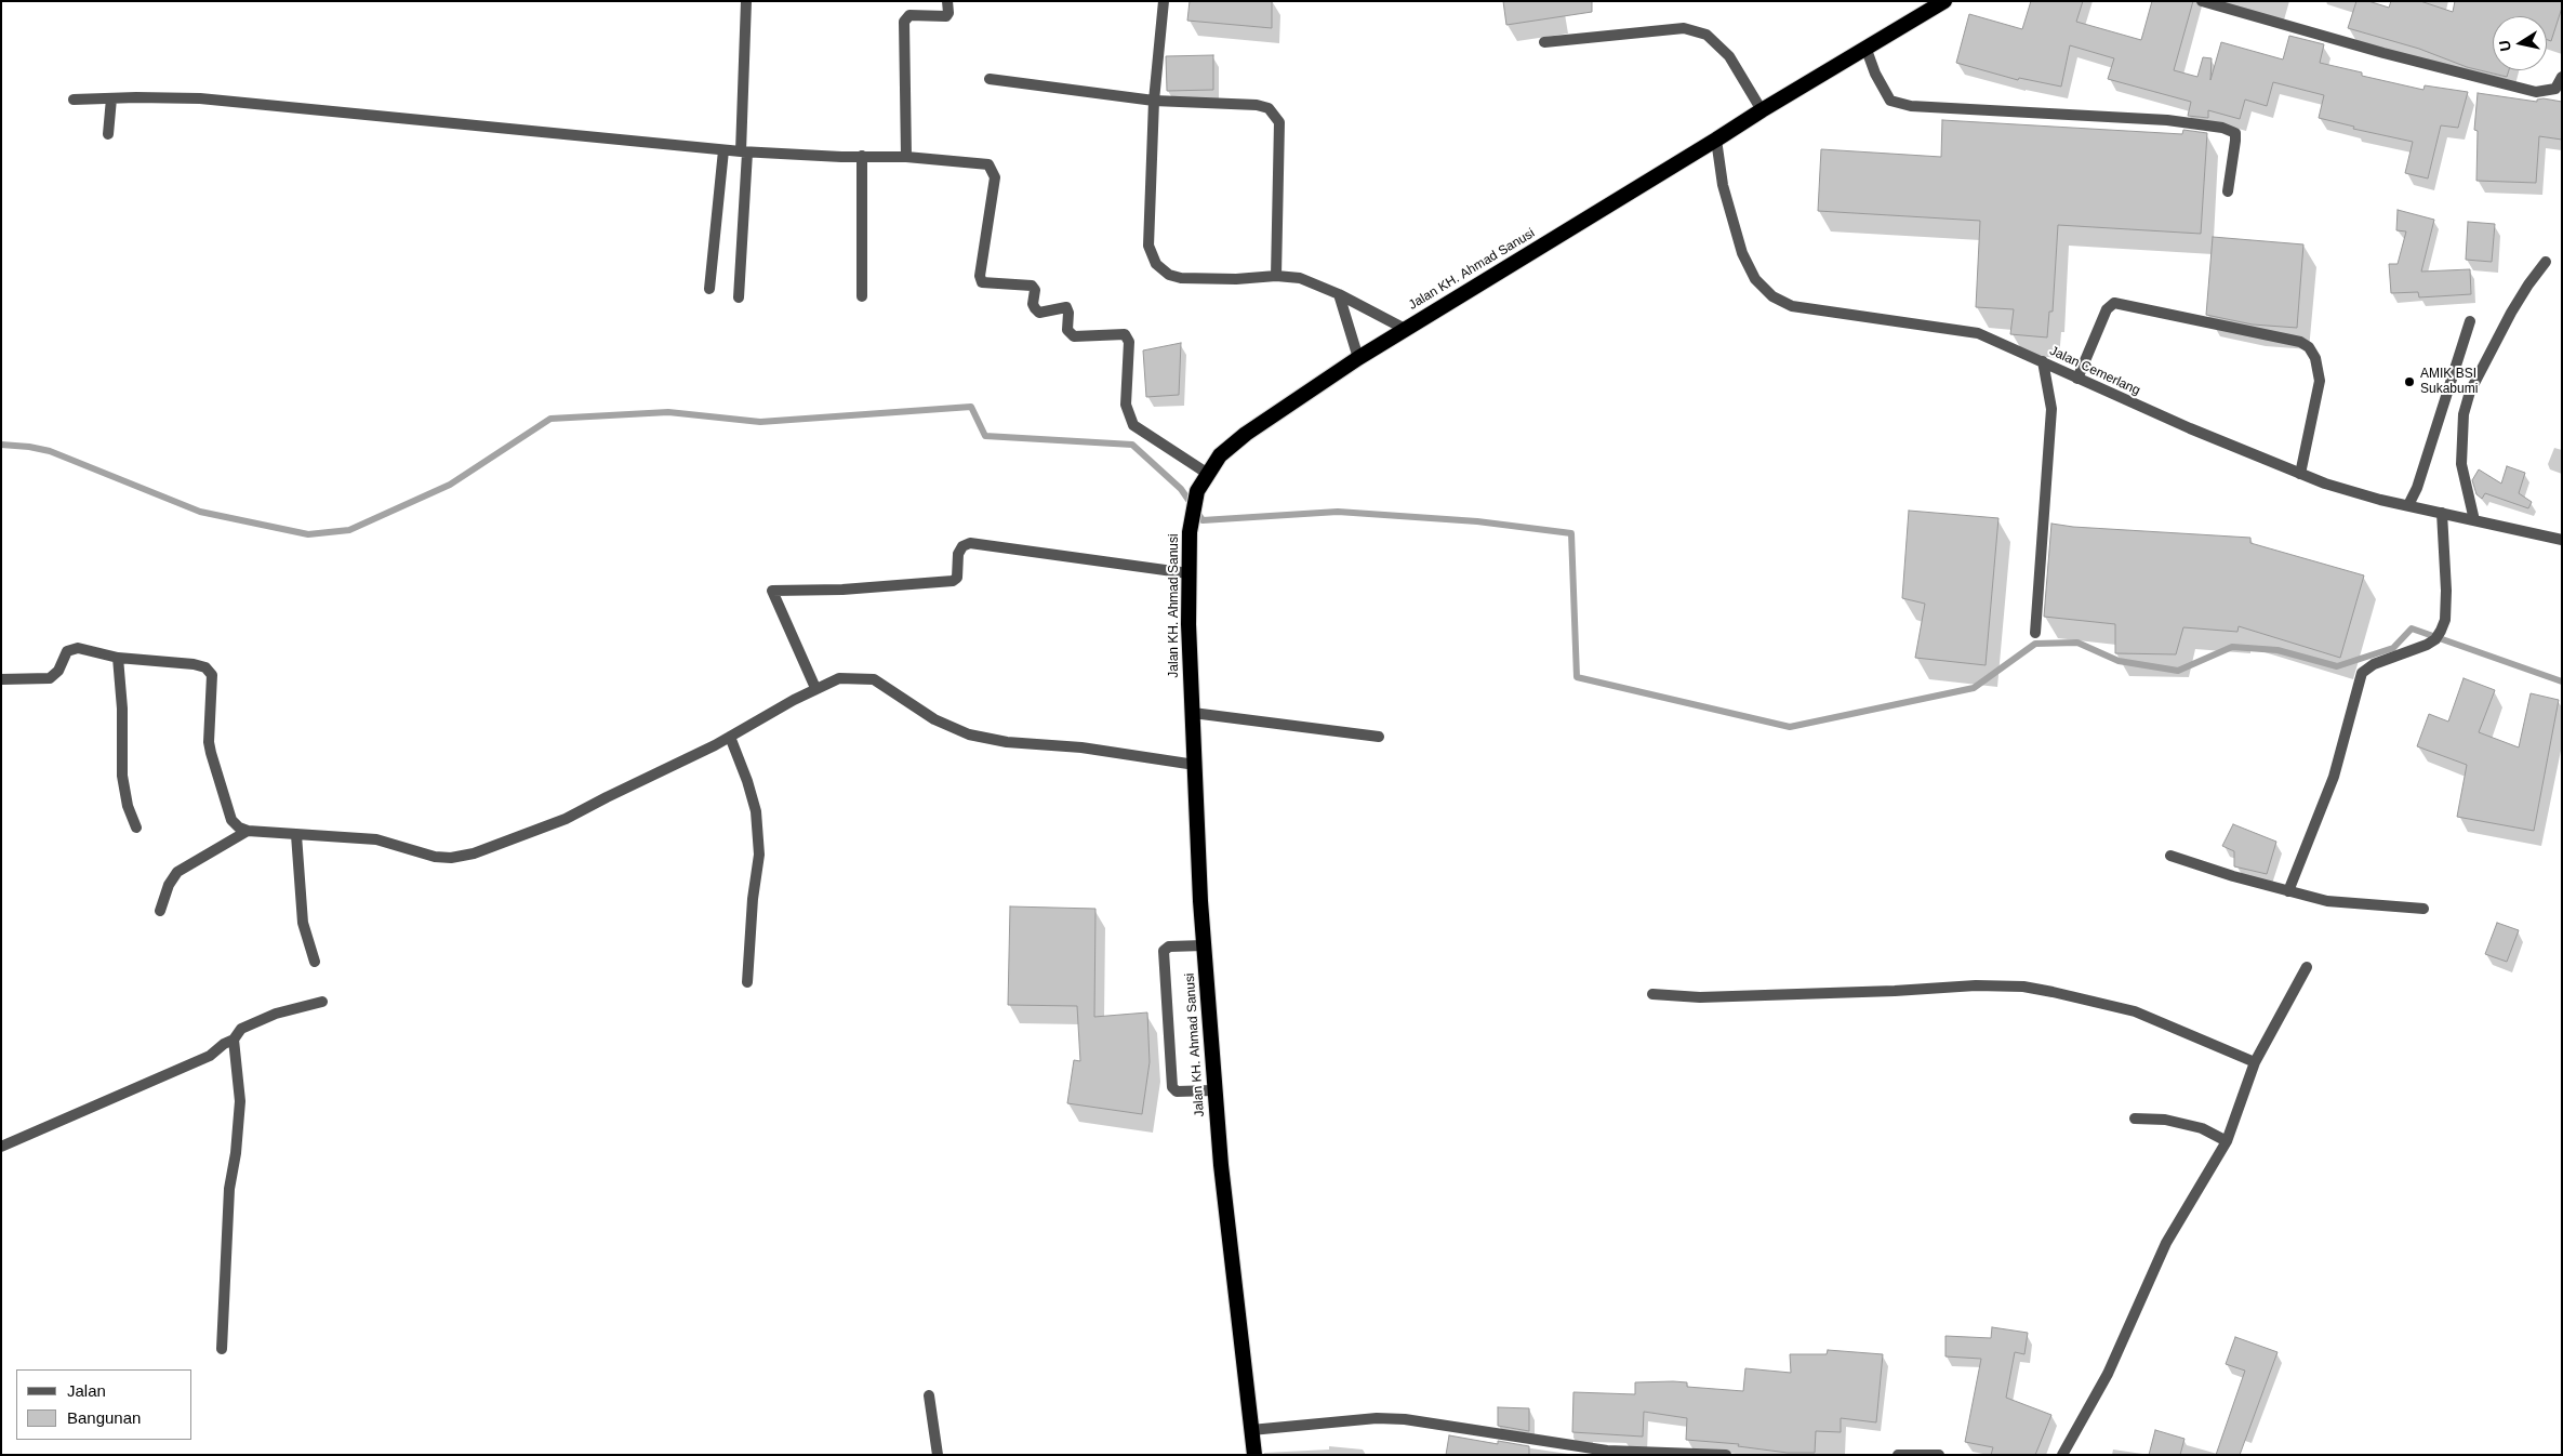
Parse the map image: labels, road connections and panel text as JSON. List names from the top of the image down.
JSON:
{
  "streets": {
    "highway": ["Jalan KH. Ahmad Sanusi"],
    "street": ["Jalan Cemerlang"]
  },
  "crossings": [
    ["Jalan KH. Ahmad Sanusi", "Jalan Cemerlang"]
  ],
  "places": ["AMIK BSI Sukabumi"],
  "legend": ["Jalan", "Bangunan"],
  "north": "left"
}
